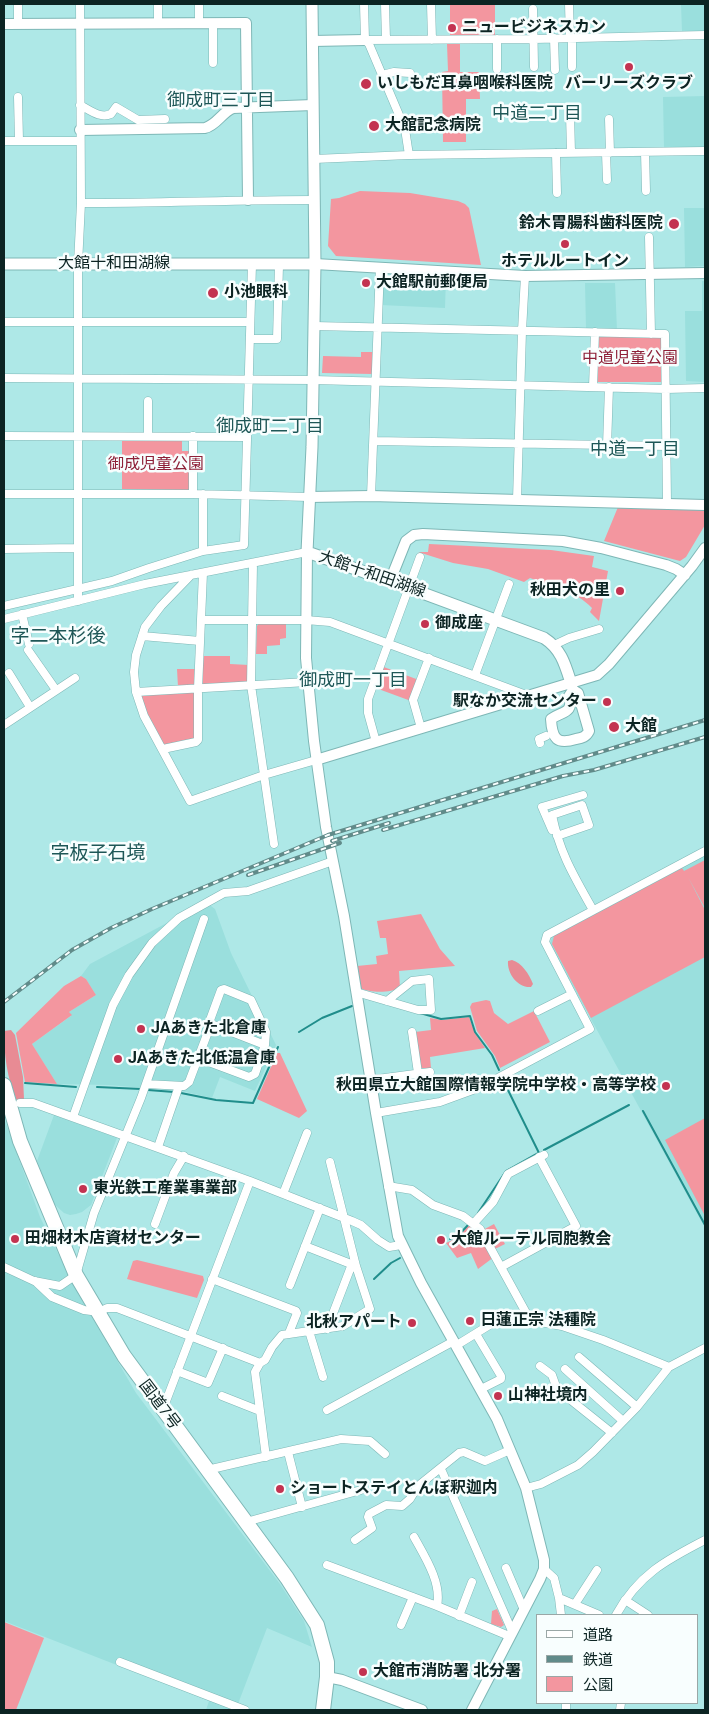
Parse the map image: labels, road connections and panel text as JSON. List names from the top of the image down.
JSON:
{
  "streets": {
    "highway": ["国道7号"],
    "main road": ["大館十和田湖線"]
  },
  "districts": [
    "御成町三丁目",
    "中道二丁目",
    "御成町二丁目",
    "中道一丁目",
    "字二本杉後",
    "御成町一丁目",
    "字板子石境"
  ],
  "parks": ["中道児童公園", "御成児童公園"],
  "places": [
    "ニュービジネスカン",
    "バーリーズクラブ",
    "いしもだ耳鼻咽喉科医院",
    "大館記念病院",
    "鈴木胃腸科歯科医院",
    "ホテルルートイン",
    "大館駅前郵便局",
    "小池眼科",
    "秋田犬の里",
    "御成座",
    "駅なか交流センター",
    "大館",
    "JAあきた北倉庫",
    "JAあきた北低温倉庫",
    "秋田県立大館国際情報学院中学校・高等学校",
    "東光鉄工産業事業部",
    "田畑材木店資材センター",
    "大館ルーテル同胞教会",
    "日蓮正宗 法種院",
    "北秋アパート",
    "山神社境内",
    "ショートステイとんぼ釈迦内",
    "大館市消防署 北分署"
  ],
  "legend": ["道路", "鉄道", "公園"]
}
